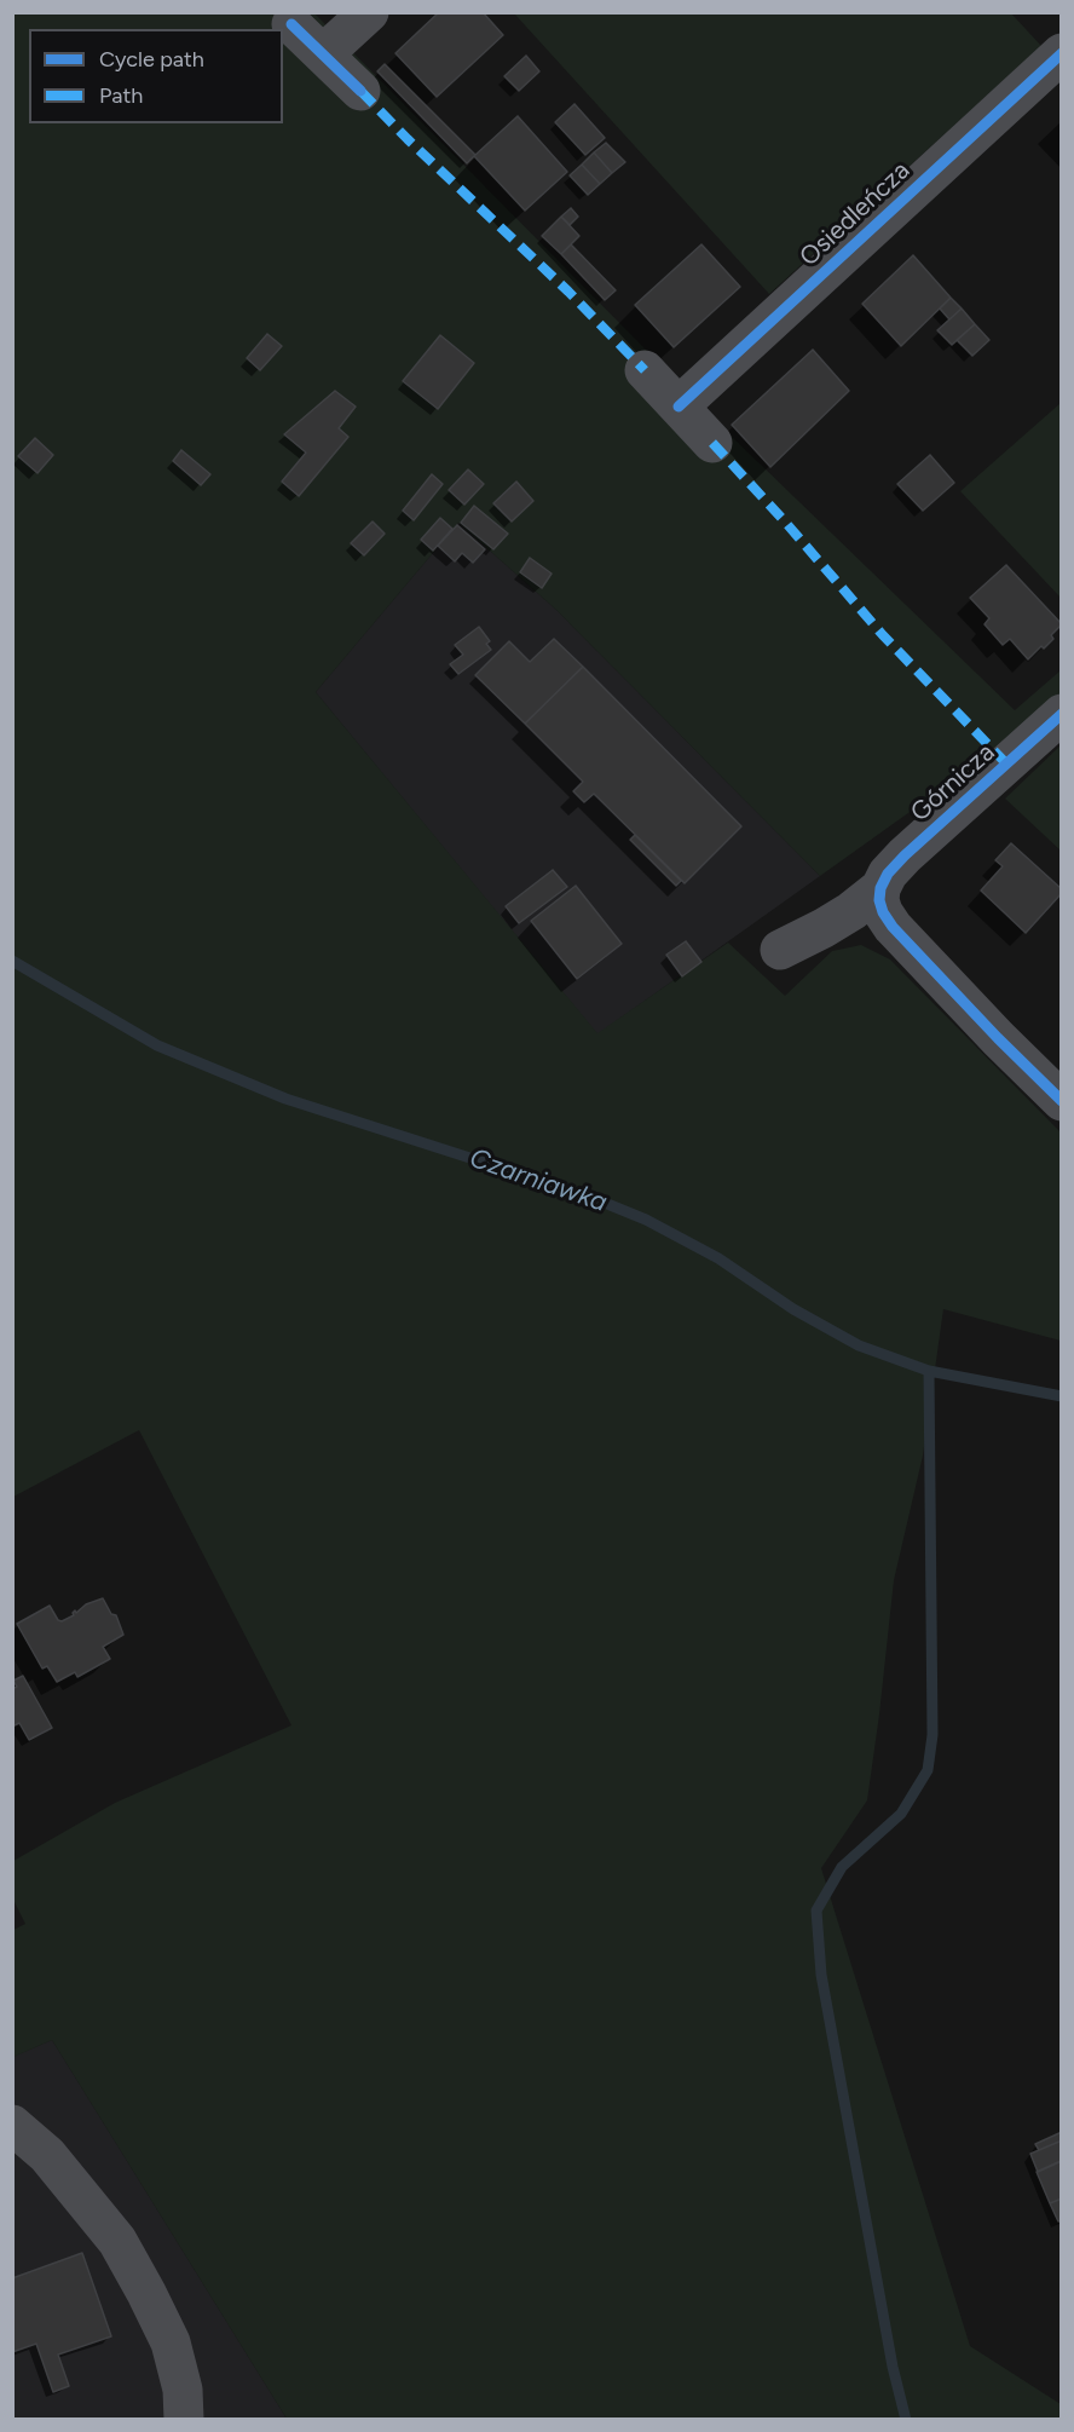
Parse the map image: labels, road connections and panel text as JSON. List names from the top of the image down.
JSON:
{
  "streets": {
    "street": ["Osiedleńcza", "Górnicza"]
  },
  "water": ["Czarniawka"],
  "legend": ["Cycle path", "Path"]
}
